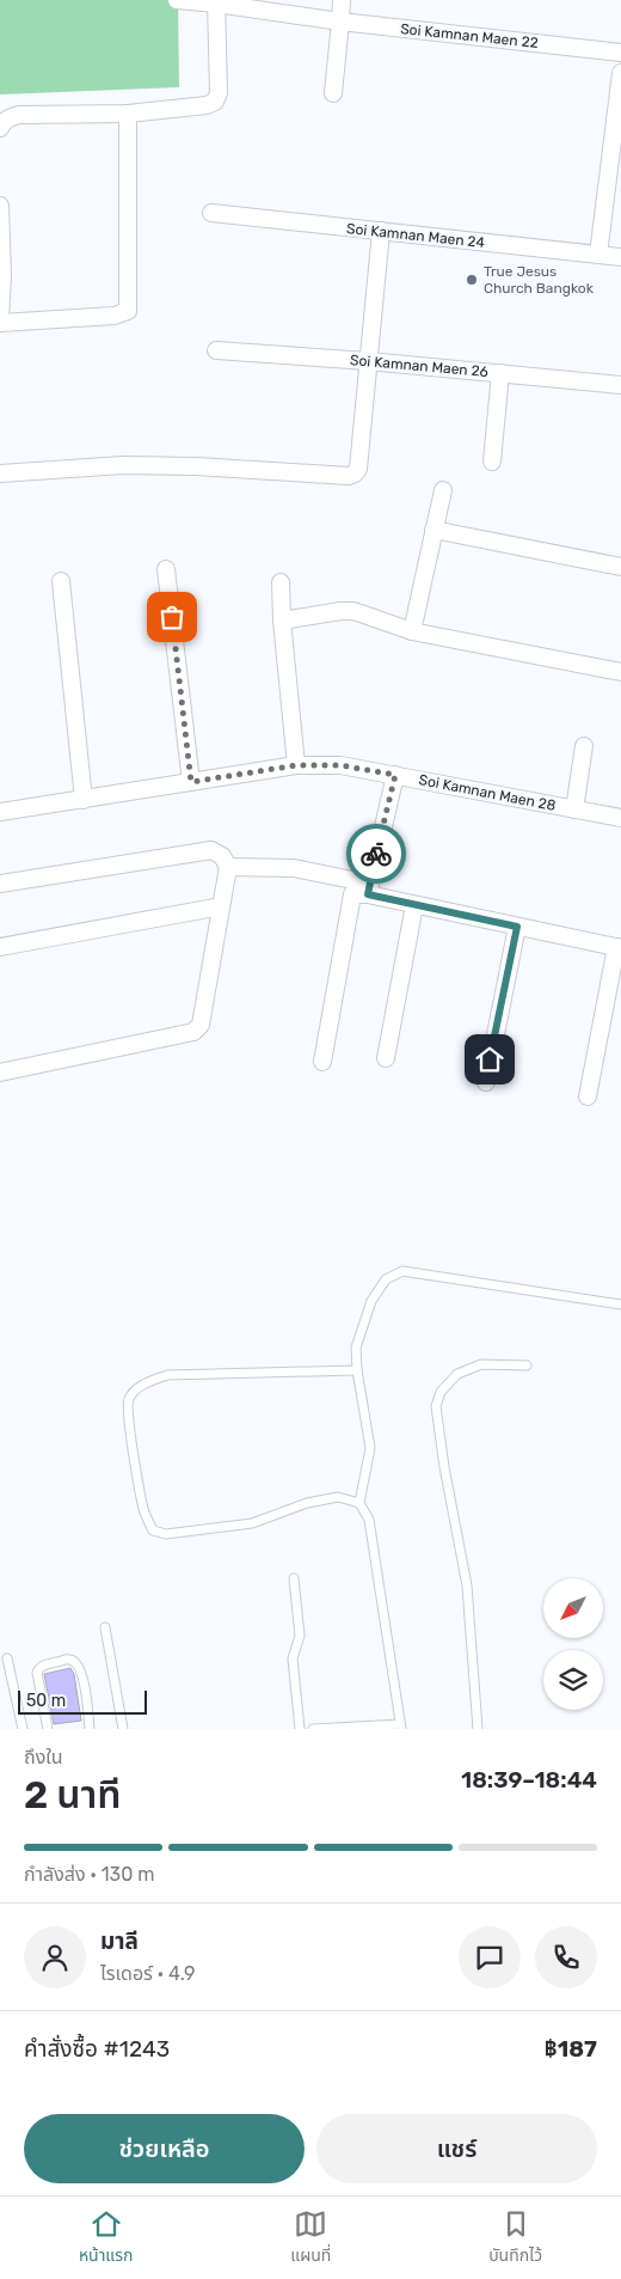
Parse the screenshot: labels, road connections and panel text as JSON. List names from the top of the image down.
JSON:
{
  "streets": {
    "street": [
      "Soi Kamnan Maen 22",
      "Soi Kamnan Maen 24",
      "Soi Kamnan Maen 26",
      "Soi Kamnan Maen 28"
    ]
  },
  "places": ["True Jesus Church Bangkok"],
  "scale_bar": "50 m",
  "north": "bottom left",
  "page": {
    "scale": "50 m",
    "heading": ["2 นาที", "ถึงใน", "18:39–18:44"],
    "panel": [
      "มาลี",
      "ไรเดอร์ · 4.9",
      "คำสั่งซื้อ #1243",
      "฿187"
    ],
    "bar": "กำลังส่ง · 130 m",
    "buttons": ["ช่วยเหลือ", "แชร์"],
    "tabs": ["หน้าแรก", "แผนที่", "บันทึกไว้"]
  }
}
